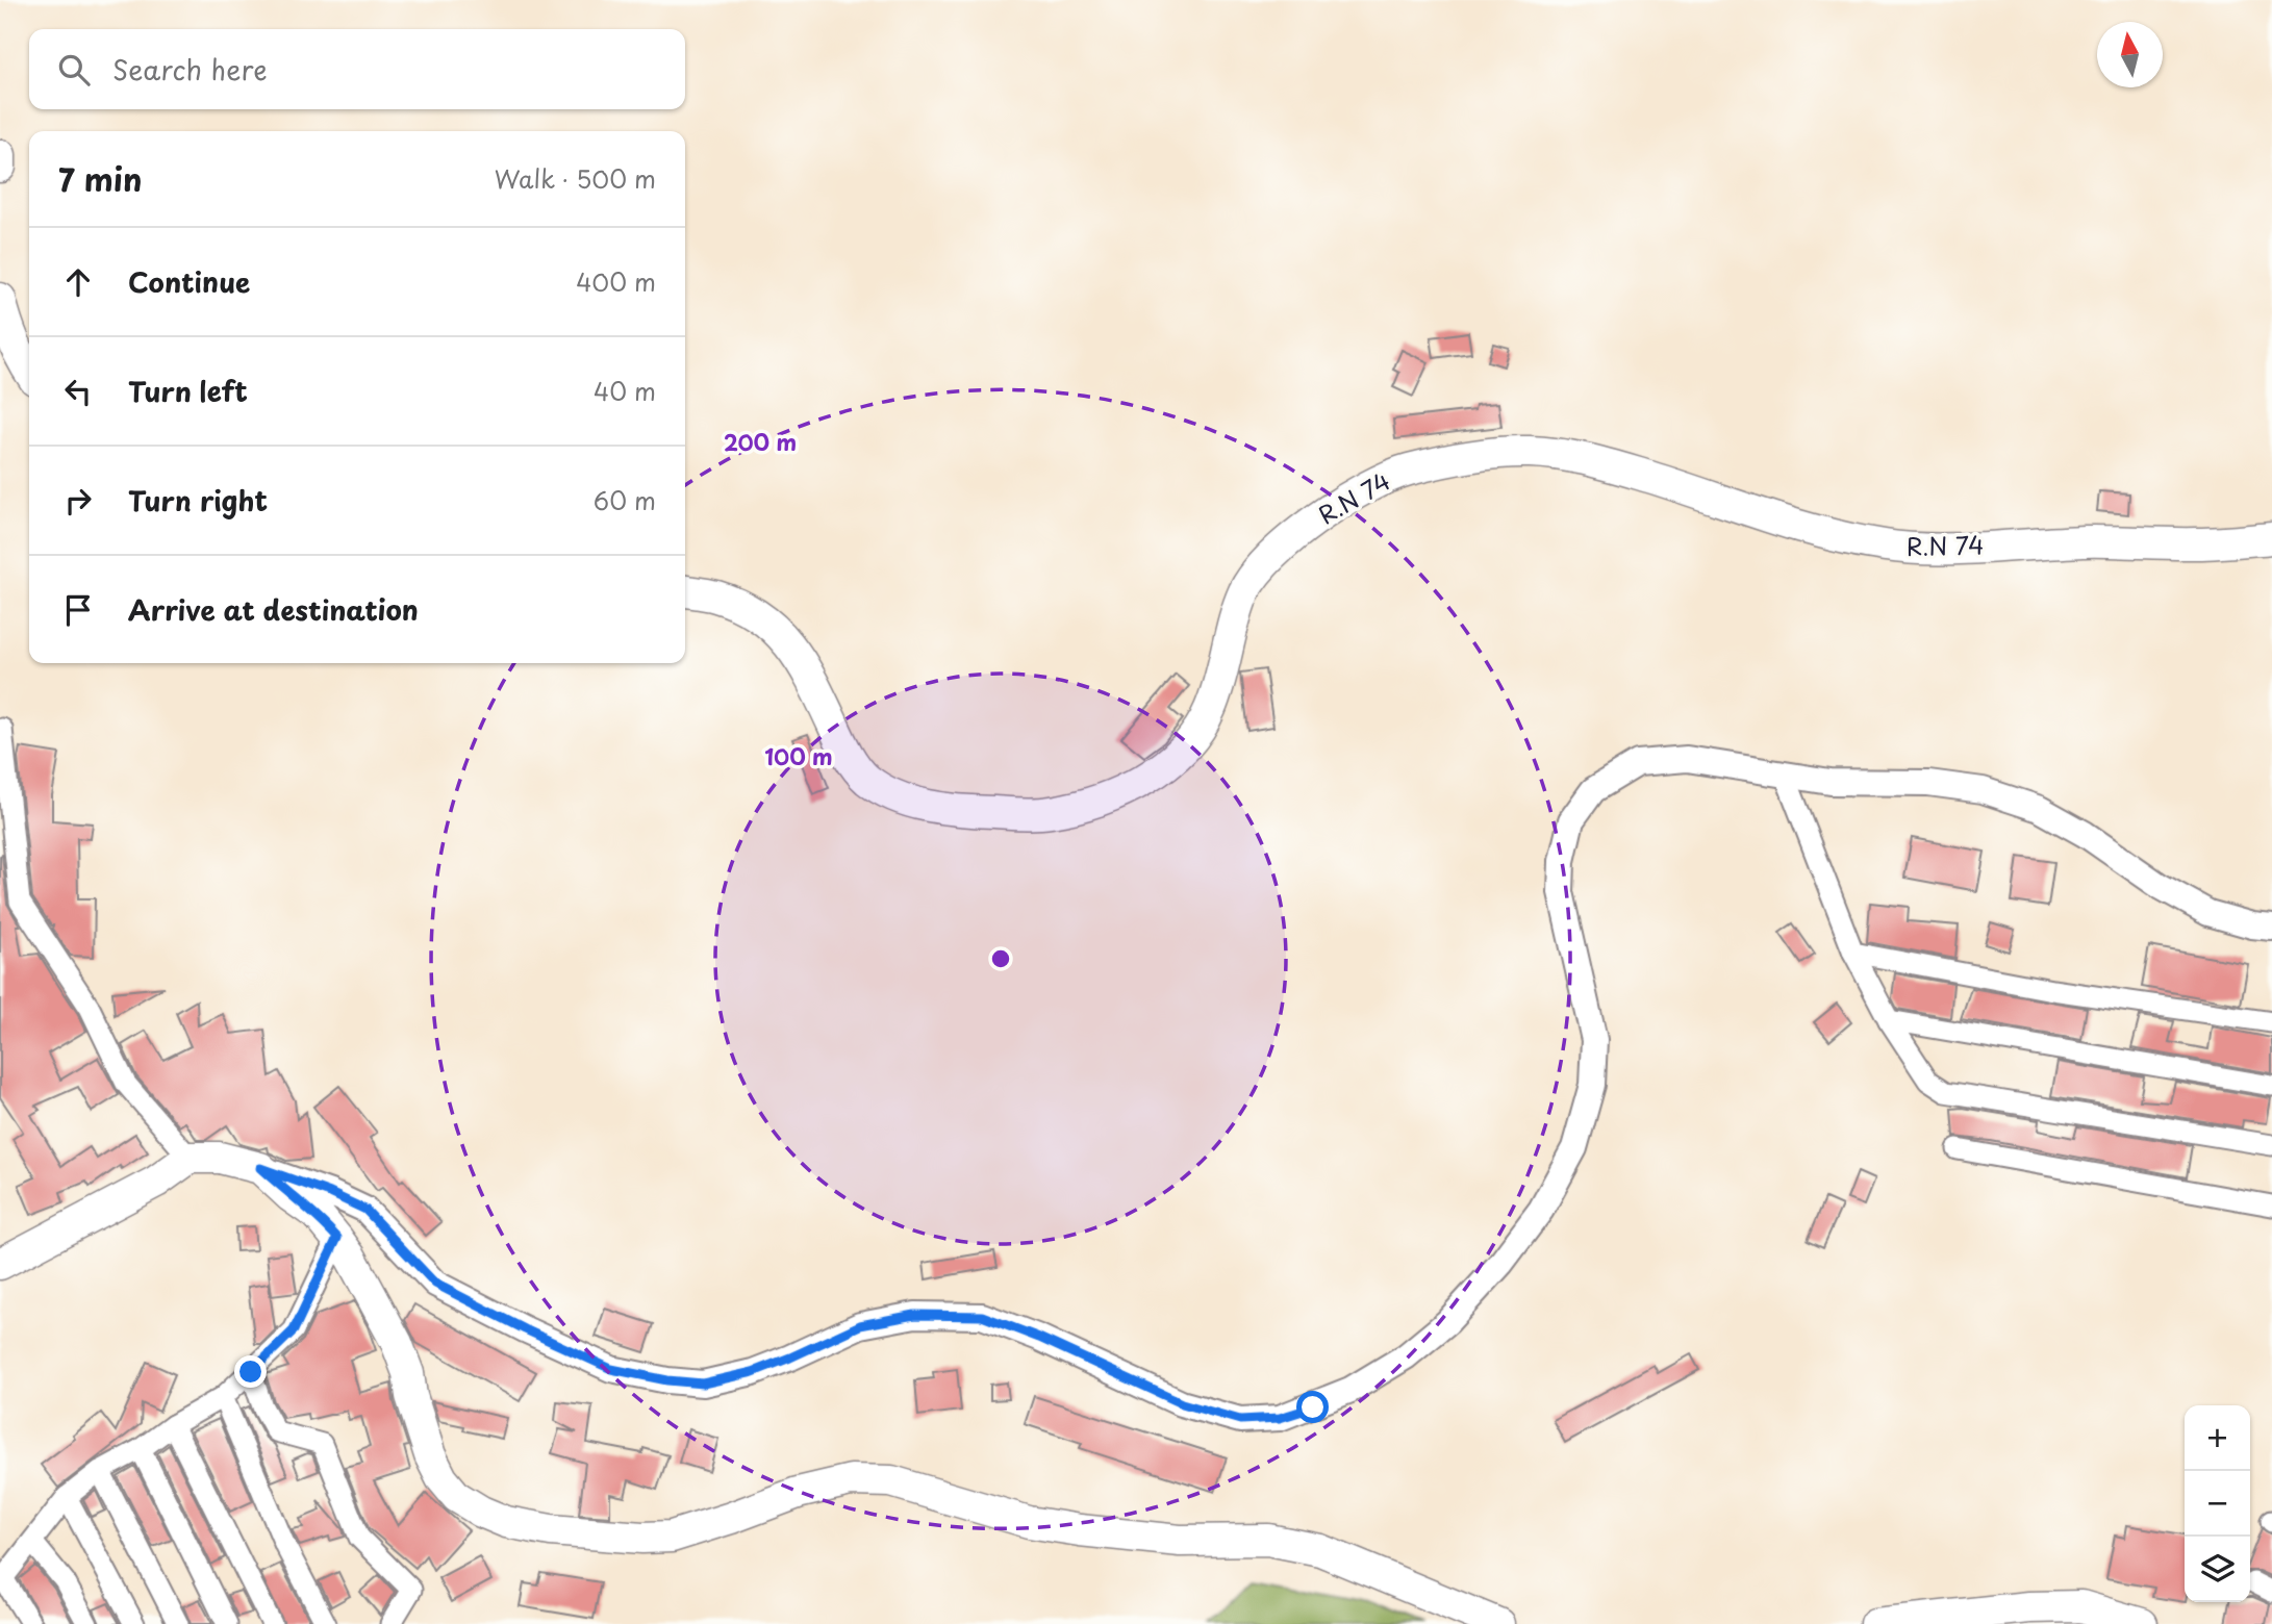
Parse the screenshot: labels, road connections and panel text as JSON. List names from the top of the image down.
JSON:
{
  "streets": {
    "main road": ["R.N 74"]
  },
  "north": "top",
  "page": {
    "search": "Search here",
    "heading": ["7 min", "Walk · 500 m"],
    "list": [
      ["Continue", "400 m"],
      ["Turn left", "40 m"],
      ["Turn right", "60 m"],
      "Arrive at destination"
    ],
    "map_buttons": ["+", "−"]
  },
  "rings": ["200 m", "100 m"]
}
